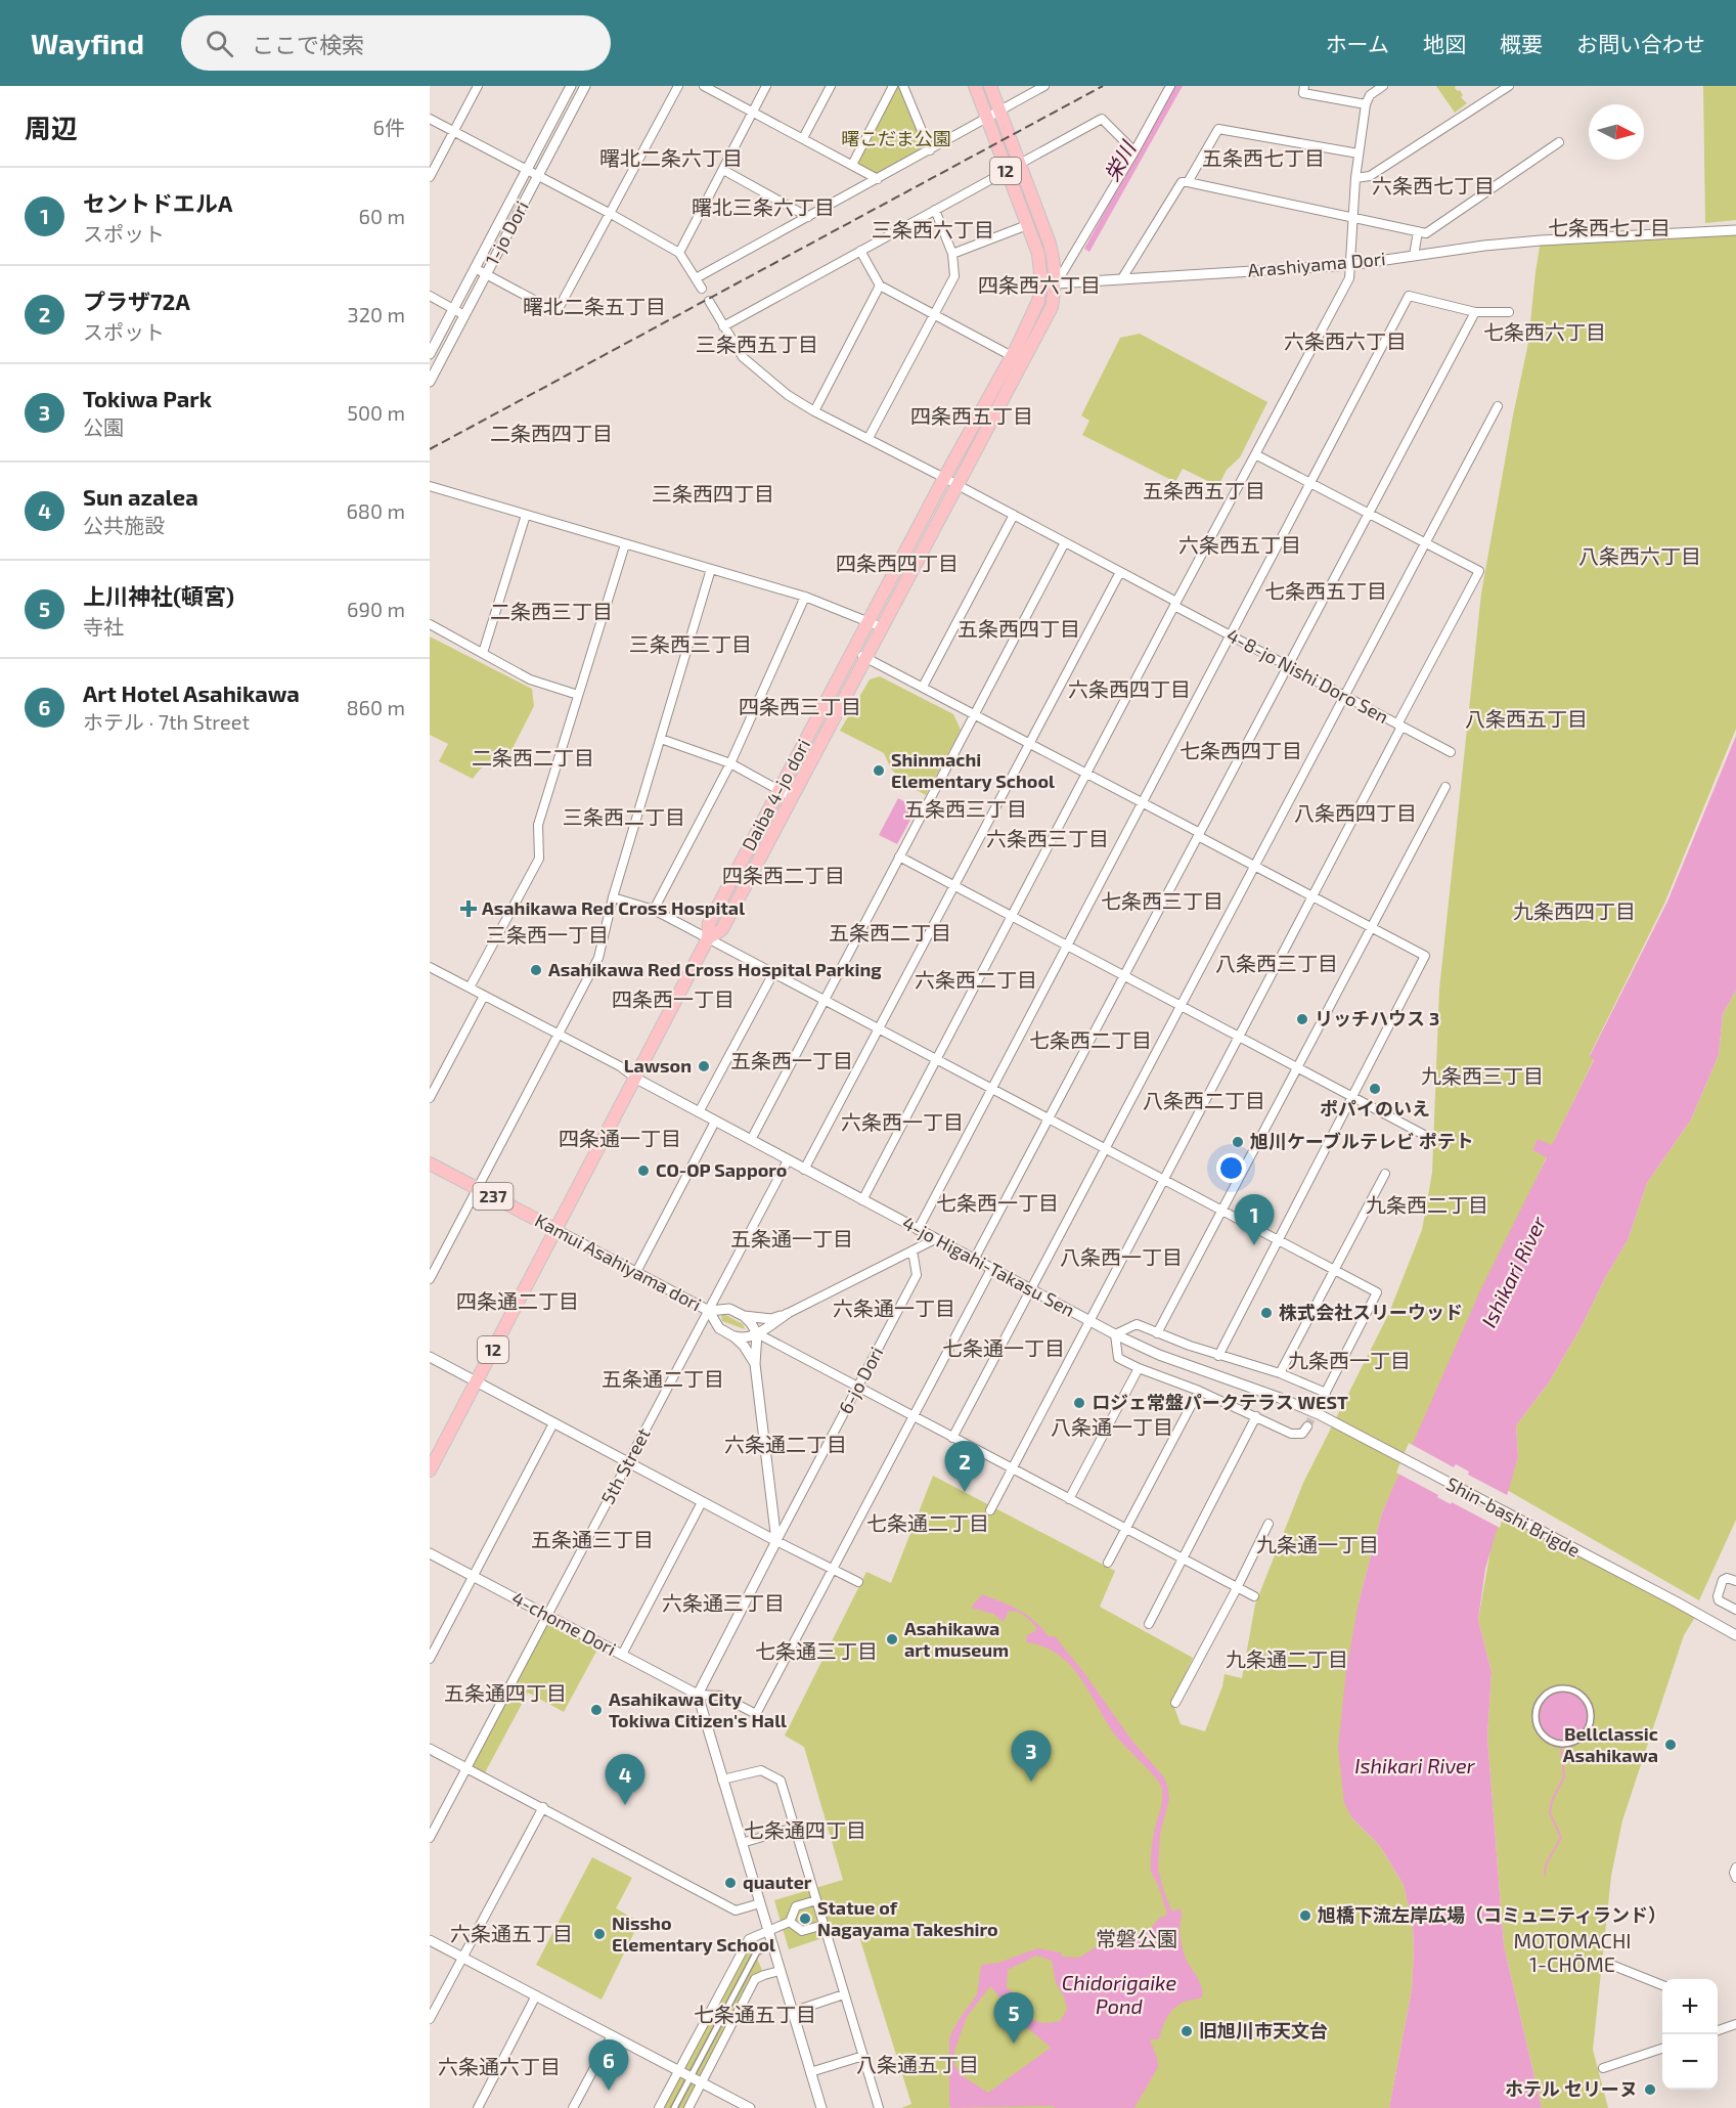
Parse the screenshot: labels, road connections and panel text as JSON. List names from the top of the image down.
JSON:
{
  "streets": {
    "highway": [
      "12",
      "Daiba 4-jo dori",
      "237",
      "Kamui Asahiyama dori"
    ],
    "street": [
      "1-jo Dori",
      "Arashiyama Dori",
      "4-8-jo Nishi Doro Sen",
      "4-jo Higahi-Takasu Sen",
      "6-jo Dori",
      "5th Street",
      "Shin-bashi Brigde",
      "4-chome Dori"
    ]
  },
  "crossings": [
    ["12", "Arashiyama Dori"],
    ["12", "Daiba 4-jo dori"],
    ["12", "Kamui Asahiyama dori"],
    ["Arashiyama Dori", "Daiba 4-jo dori"],
    ["4-8-jo Nishi Doro Sen", "Daiba 4-jo dori"],
    ["4-8-jo Nishi Doro Sen", "4-jo Higahi-Takasu Sen"],
    ["Daiba 4-jo dori", "Kamui Asahiyama dori"],
    ["Daiba 4-jo dori", "4-jo Higahi-Takasu Sen"],
    ["Kamui Asahiyama dori", "5th Street"],
    ["4-jo Higahi-Takasu Sen", "5th Street"],
    ["4-jo Higahi-Takasu Sen", "Shin-bashi Brigde"],
    ["5th Street", "4-chome Dori"]
  ],
  "districts": [
    "曙北二条六丁目",
    "五条西七丁目",
    "六条西七丁目",
    "曙北三条六丁目",
    "七条西七丁目",
    "三条西六丁目",
    "四条西六丁目",
    "曙北二条五丁目",
    "七条西六丁目",
    "六条西六丁目",
    "三条西五丁目",
    "四条西五丁目",
    "二条西四丁目",
    "五条西五丁目",
    "三条西四丁目",
    "六条西五丁目",
    "八条西六丁目",
    "四条西四丁目",
    "七条西五丁目",
    "二条西三丁目",
    "五条西四丁目",
    "三条西三丁目",
    "六条西四丁目",
    "四条西三丁目",
    "八条西五丁目",
    "七条西四丁目",
    "二条西二丁目",
    "五条西三丁目",
    "八条西四丁目",
    "三条西二丁目",
    "六条西三丁目",
    "四条西二丁目",
    "七条西三丁目",
    "九条西四丁目",
    "五条西二丁目",
    "三条西一丁目",
    "八条西三丁目",
    "六条西二丁目",
    "四条西一丁目",
    "七条西二丁目",
    "五条西一丁目",
    "九条西三丁目",
    "八条西二丁目",
    "六条西一丁目",
    "四条通一丁目",
    "七条西一丁目",
    "九条西二丁目",
    "五条通一丁目",
    "八条西一丁目",
    "四条通二丁目",
    "六条通一丁目",
    "七条通一丁目",
    "九条西一丁目",
    "五条通二丁目",
    "八条通一丁目",
    "六条通二丁目",
    "七条通二丁目",
    "五条通三丁目",
    "九条通一丁目",
    "六条通三丁目",
    "七条通三丁目",
    "九条通二丁目",
    "五条通四丁目",
    "七条通四丁目",
    "六条通五丁目",
    "常磐公園",
    "MOTOMACHI 1-CHŌME",
    "七条通五丁目",
    "八条通五丁目",
    "六条通六丁目"
  ],
  "water": ["栄川", "Ishikari River", "Chidorigaike Pond"],
  "parks": ["曙こだま公園"],
  "places": {
    "other": [
      "Shinmachi Elementary School",
      "Asahikawa Red Cross Hospital Parking",
      "リッチハウス 3",
      "Lawson",
      "ポパイのいえ",
      "旭川ケーブルテレビ ポテト",
      "CO-OP Sapporo",
      "株式会社スリーウッド",
      "ロジェ常盤パークテラス WEST",
      "Asahikawa art museum",
      "Asahikawa City Tokiwa Citizen's Hall",
      "Bellclassic Asahikawa",
      "quauter",
      "旭橋下流左岸広場（コミュニティランド）",
      "Statue of Nagayama Takeshiro",
      "Nissho Elementary School",
      "旧旭川市天文台",
      "ホテル セリーヌ"
    ],
    "health": ["Asahikawa Red Cross Hospital"]
  },
  "north": "right",
  "page": {
    "header": "Wayfind",
    "search": "ここで検索",
    "nav": [
      "ホーム",
      "地図",
      "概要",
      "お問い合わせ"
    ],
    "heading": ["周辺", "6件"],
    "list": [
      {
        "mark": "1",
        "name": "セントドエルA",
        "note": "スポット",
        "value": "60 m"
      },
      {
        "mark": "2",
        "name": "プラザ72A",
        "note": "スポット",
        "value": "320 m"
      },
      {
        "mark": "3",
        "name": "Tokiwa Park",
        "note": "公園",
        "value": "500 m"
      },
      {
        "mark": "4",
        "name": "Sun azalea",
        "note": "公共施設",
        "value": "680 m"
      },
      {
        "mark": "5",
        "name": "上川神社(頓宮)",
        "note": "寺社",
        "value": "690 m"
      },
      {
        "mark": "6",
        "name": "Art Hotel Asahikawa",
        "note": "ホテル · 7th Street",
        "value": "860 m"
      }
    ],
    "pins": [
      "1",
      "2",
      "3",
      "4",
      "5",
      "6"
    ],
    "map_buttons": ["+", "−"]
  }
}
